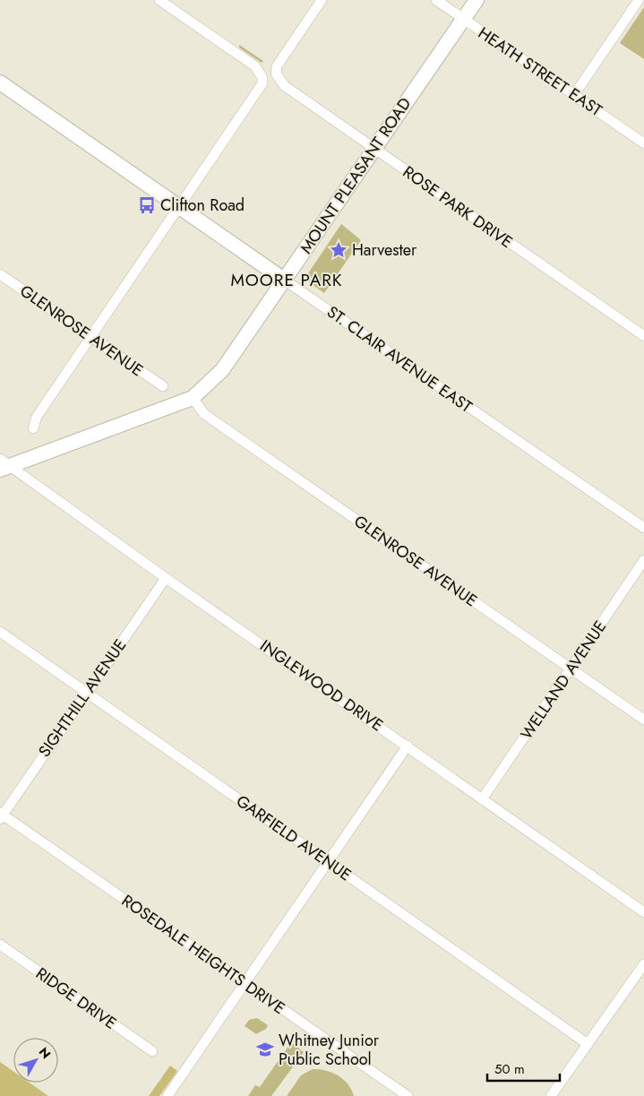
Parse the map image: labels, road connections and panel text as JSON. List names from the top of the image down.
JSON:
{
  "streets": {
    "main road": ["MOUNT PLEASANT ROAD", "ST. CLAIR AVENUE EAST"],
    "street": [
      "HEATH STREET EAST",
      "ROSE PARK DRIVE",
      "GLENROSE AVENUE",
      "WELLAND AVENUE",
      "INGLEWOOD DRIVE",
      "SIGHTHILL AVENUE",
      "GARFIELD AVENUE",
      "ROSEDALE HEIGHTS DRIVE",
      "RIDGE DRIVE"
    ]
  },
  "crossings": [
    ["HEATH STREET EAST", "MOUNT PLEASANT ROAD"],
    ["MOUNT PLEASANT ROAD", "ROSE PARK DRIVE"],
    ["MOUNT PLEASANT ROAD", "GLENROSE AVENUE"],
    ["MOUNT PLEASANT ROAD", "ST. CLAIR AVENUE EAST"],
    ["MOUNT PLEASANT ROAD", "INGLEWOOD DRIVE"],
    ["GLENROSE AVENUE", "WELLAND AVENUE"],
    ["WELLAND AVENUE", "INGLEWOOD DRIVE"],
    ["INGLEWOOD DRIVE", "SIGHTHILL AVENUE"],
    ["SIGHTHILL AVENUE", "GARFIELD AVENUE"],
    ["SIGHTHILL AVENUE", "ROSEDALE HEIGHTS DRIVE"]
  ],
  "districts": ["MOORE PARK"],
  "places": {
    "bus stop": ["Clifton Road"],
    "place": ["Harvester"],
    "school or university": ["Whitney Junior Public School"]
  },
  "scale_bar": "50 m",
  "north": "top right"
}
